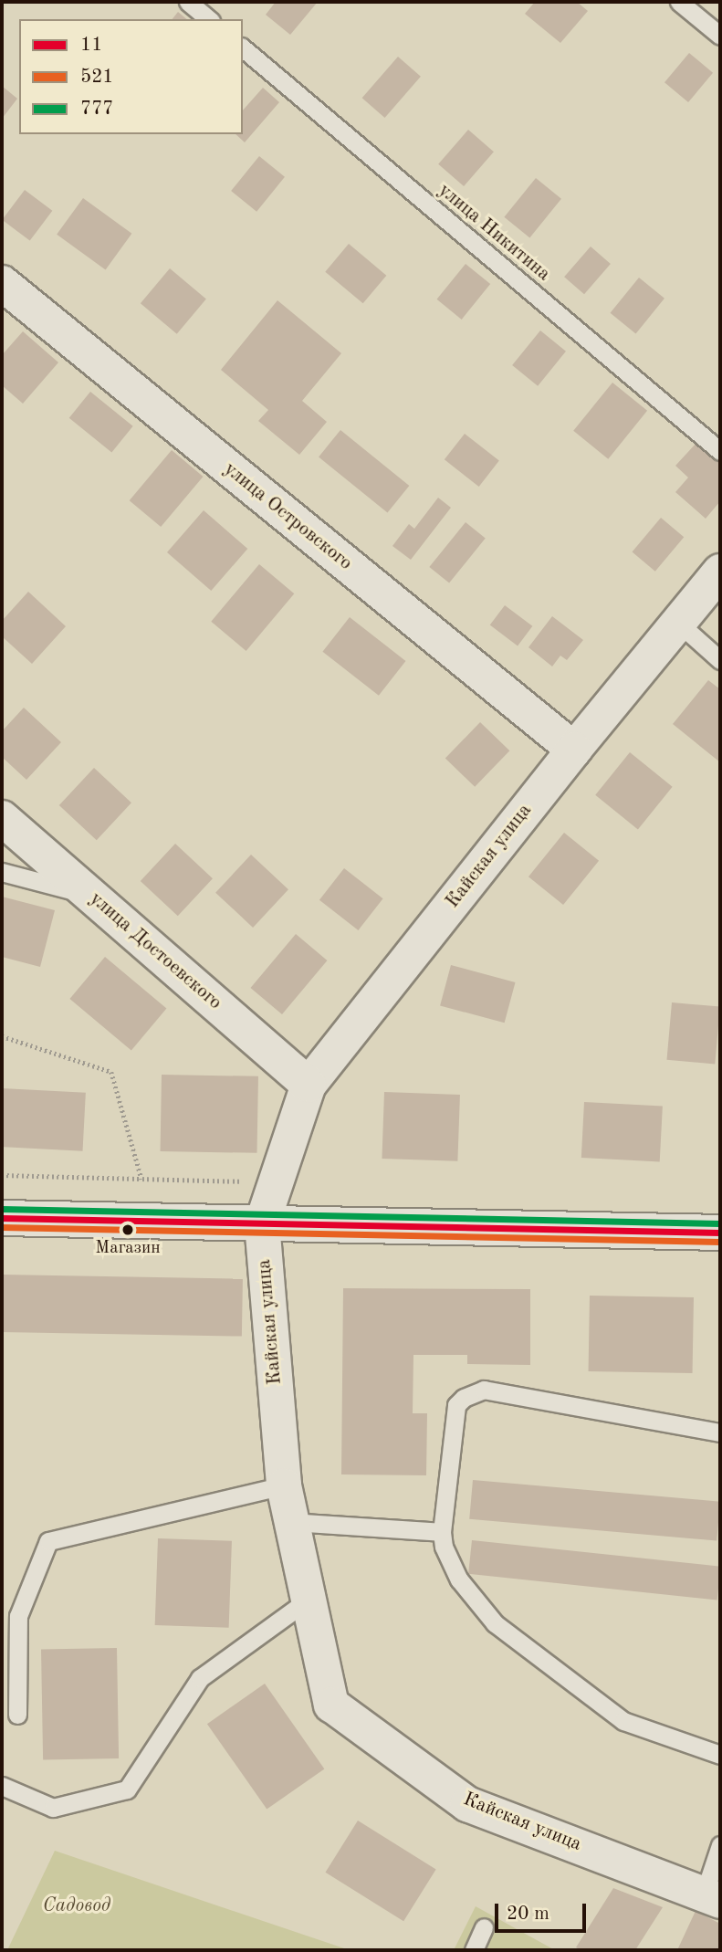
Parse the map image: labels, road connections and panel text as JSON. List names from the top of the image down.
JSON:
{
  "streets": {
    "street": ["улица Островского", "Кайская улица", "улица Достоевского"],
    "lane": ["улица Никитина"]
  },
  "crossings": [
    ["улица Островского", "Кайская улица"],
    ["Кайская улица", "улица Достоевского"]
  ],
  "parks": ["Садовод"],
  "places": ["Магазин"],
  "lines": ["transit line 777", "transit line 11", "transit line 521"],
  "legend": ["11", "521", "777"],
  "scale_bar": "20 m"
}
